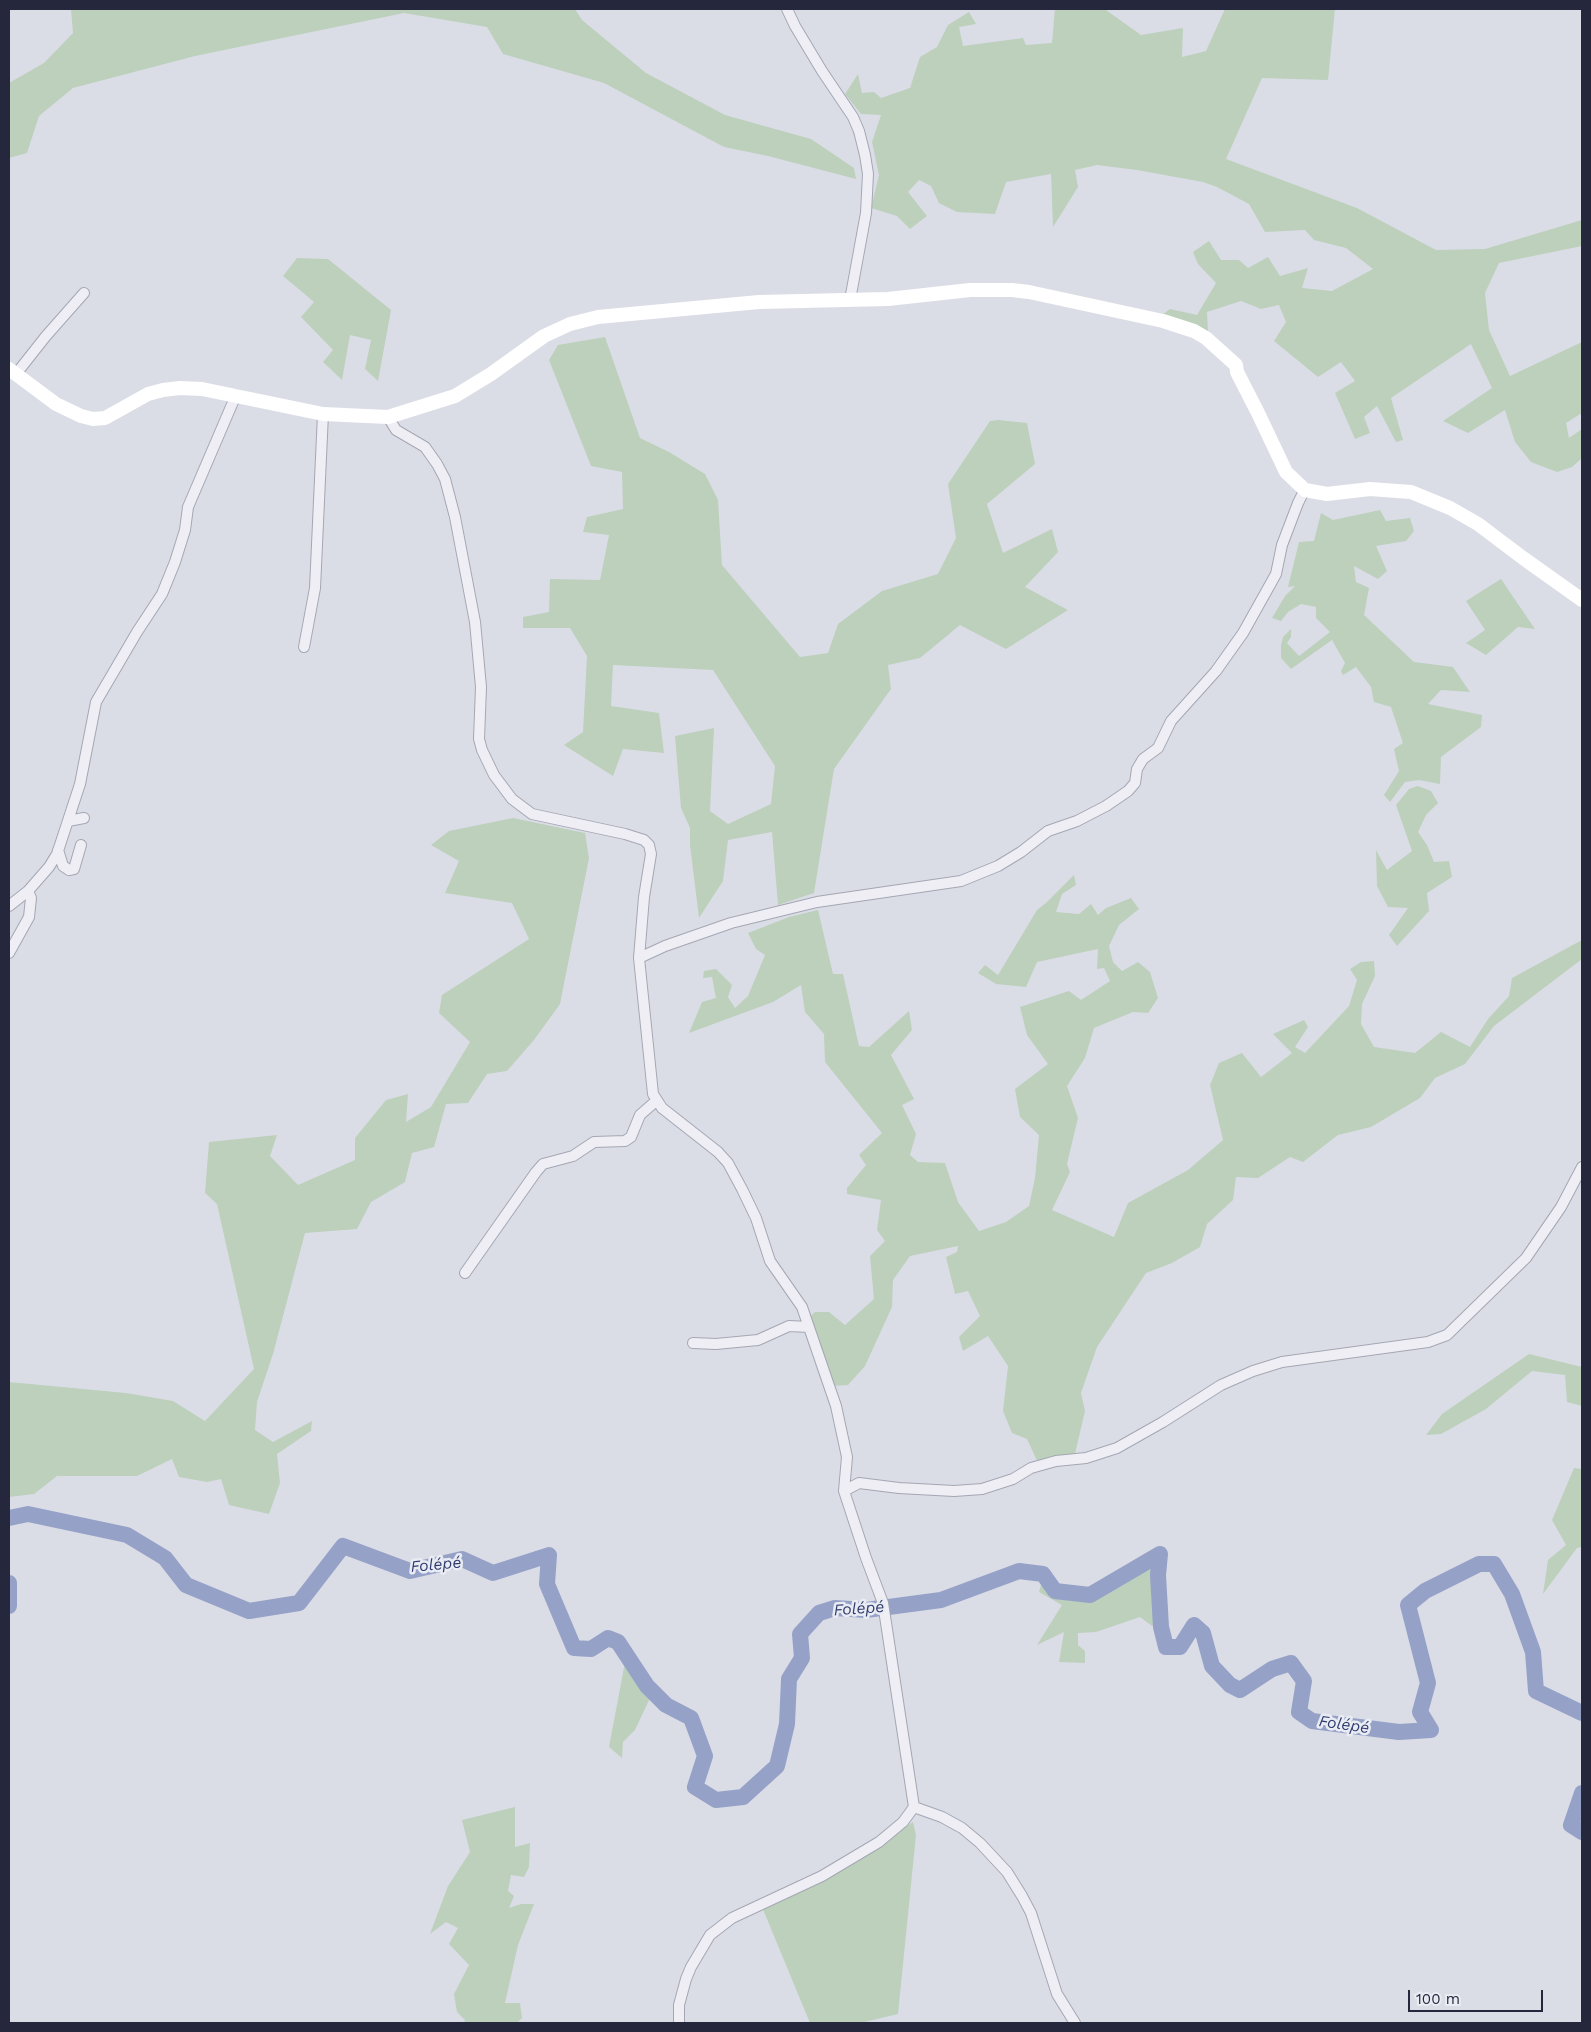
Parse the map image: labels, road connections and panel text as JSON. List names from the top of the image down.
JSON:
{
  "water": ["Folépé"],
  "scale_bar": "100 m"
}
